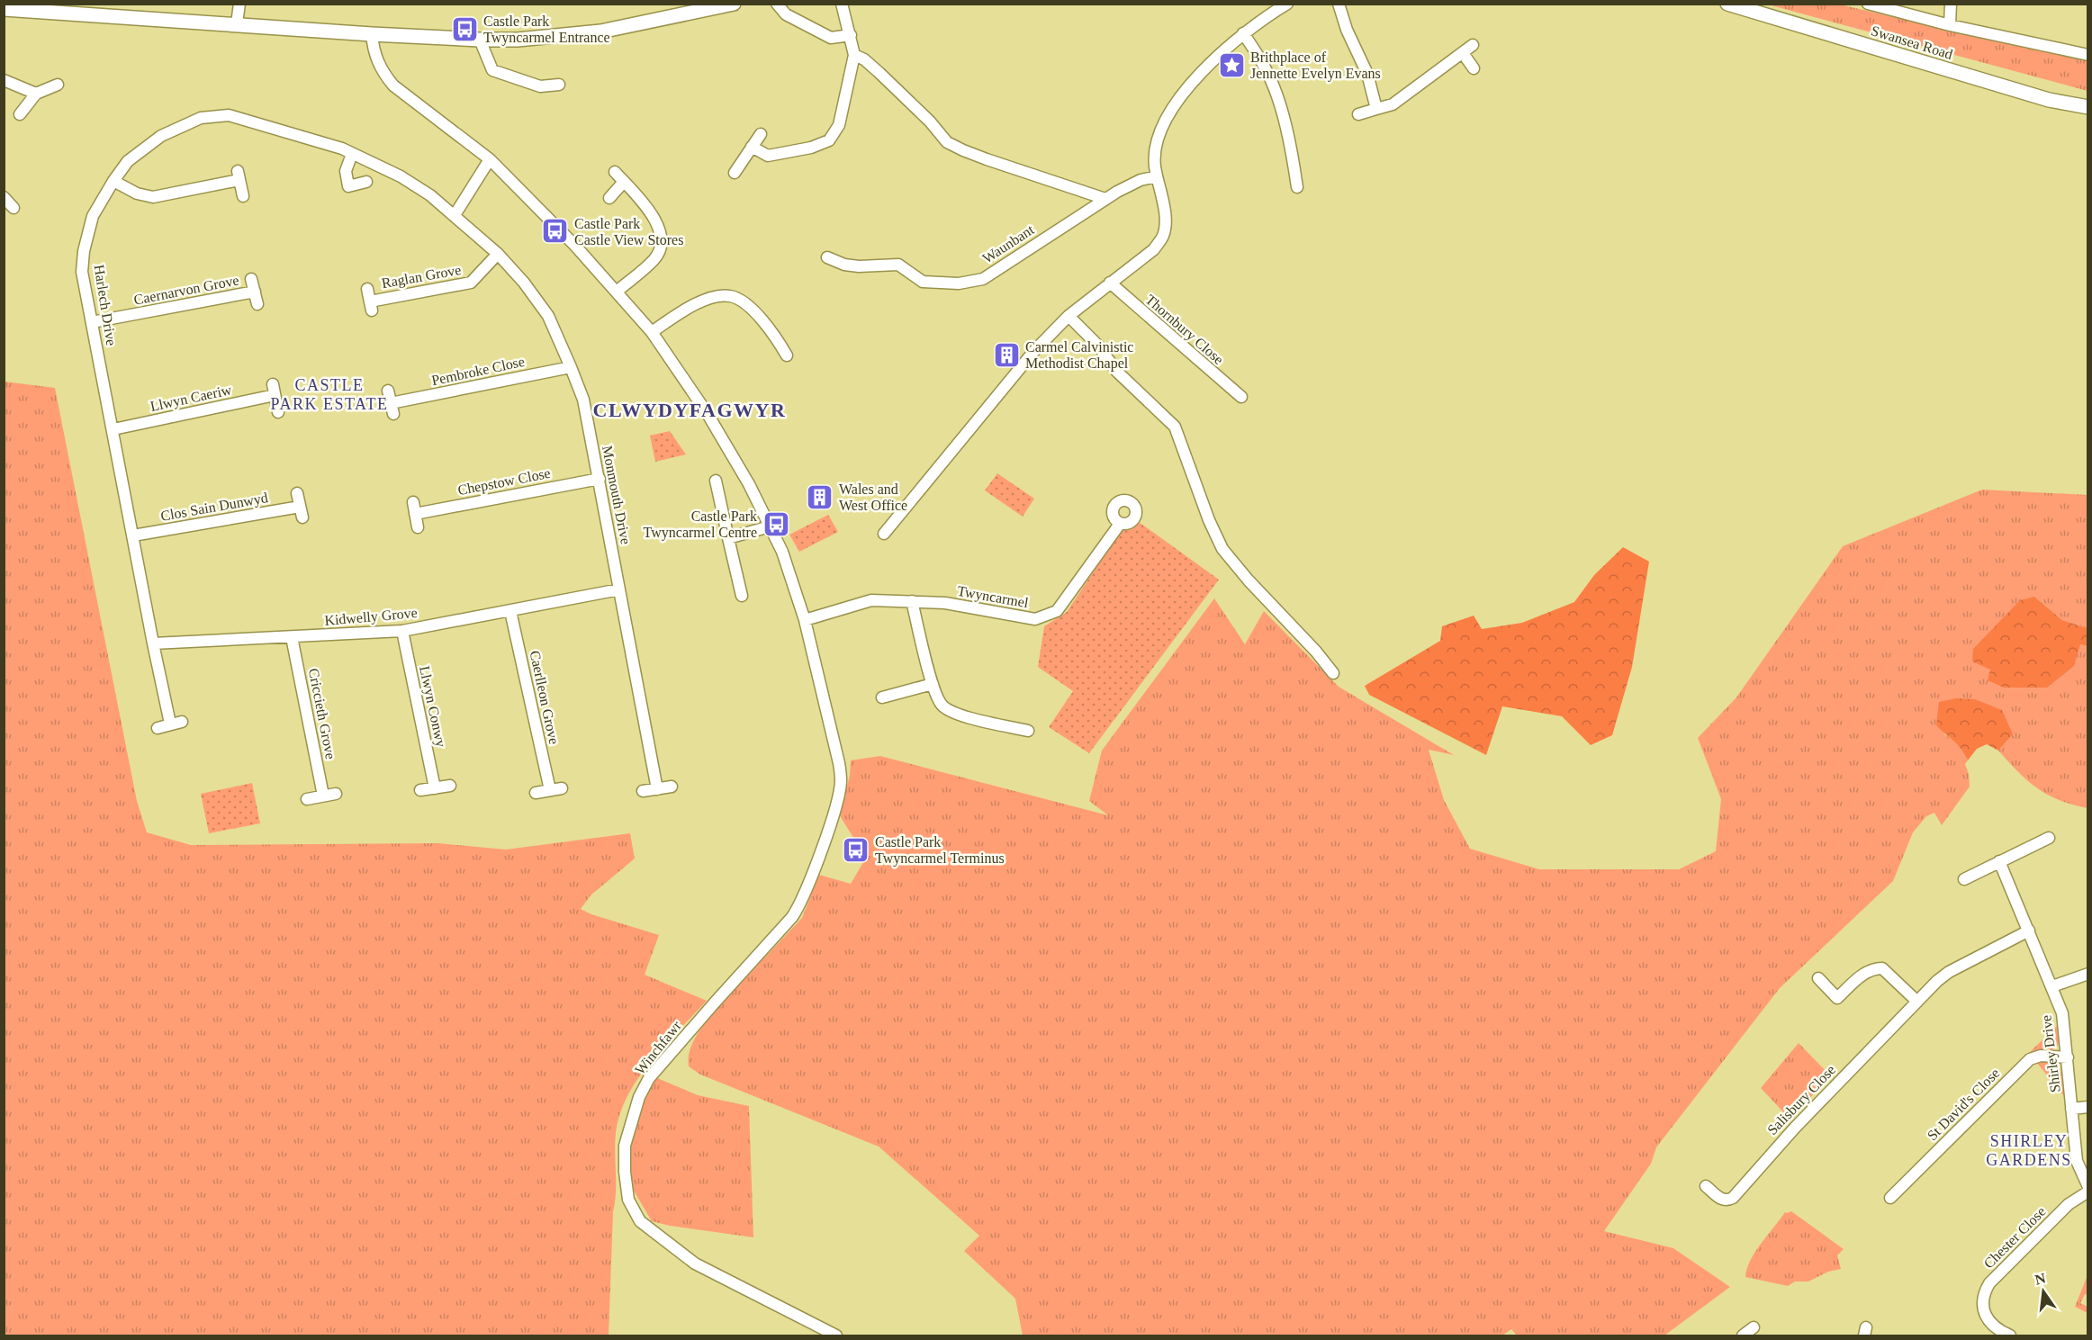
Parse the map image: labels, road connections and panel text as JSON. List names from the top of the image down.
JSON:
{
  "streets": {
    "street": [
      "Swansea Road",
      "Waunbant",
      "Raglan Grove",
      "Caernarvon Grove",
      "Harlech Drive",
      "Thornbury Close",
      "Pembroke Close",
      "Llwyn Caeriw",
      "Chepstow Close",
      "Monmouth Drive",
      "Clos Sain Dunwyd",
      "Twyncarmel",
      "Kidwelly Grove",
      "Caerlleon Grove",
      "Llwyn Conwy",
      "Criccieth Grove",
      "Winchfawr",
      "Shirley Drive",
      "Salisbury Close",
      "St David's Close",
      "Chester Close"
    ]
  },
  "crossings": [
    ["Raglan Grove", "Monmouth Drive"],
    ["Caernarvon Grove", "Harlech Drive"],
    ["Harlech Drive", "Llwyn Caeriw"],
    ["Harlech Drive", "Monmouth Drive"],
    ["Harlech Drive", "Clos Sain Dunwyd"],
    ["Harlech Drive", "Kidwelly Grove"],
    ["Pembroke Close", "Monmouth Drive"],
    ["Chepstow Close", "Monmouth Drive"],
    ["Monmouth Drive", "Kidwelly Grove"],
    ["Twyncarmel", "Winchfawr"],
    ["Kidwelly Grove", "Caerlleon Grove"],
    ["Kidwelly Grove", "Llwyn Conwy"],
    ["Kidwelly Grove", "Criccieth Grove"],
    ["Shirley Drive", "Salisbury Close"],
    ["Shirley Drive", "St David's Close"]
  ],
  "districts": ["CASTLE PARK ESTATE", "CLWYDYFAGWYR", "SHIRLEY GARDENS"],
  "places": {
    "bus stop": [
      "Castle Park Twyncarmel Entrance",
      "Castle Park Castle View Stores",
      "Castle Park Twyncarmel Centre",
      "Castle Park Twyncarmel Terminus"
    ],
    "place": ["Brithplace of Jennette Evelyn Evans"],
    "building": ["Carmel Calvinistic Methodist Chapel", "Wales and West Office"]
  },
  "north": "top"
}
